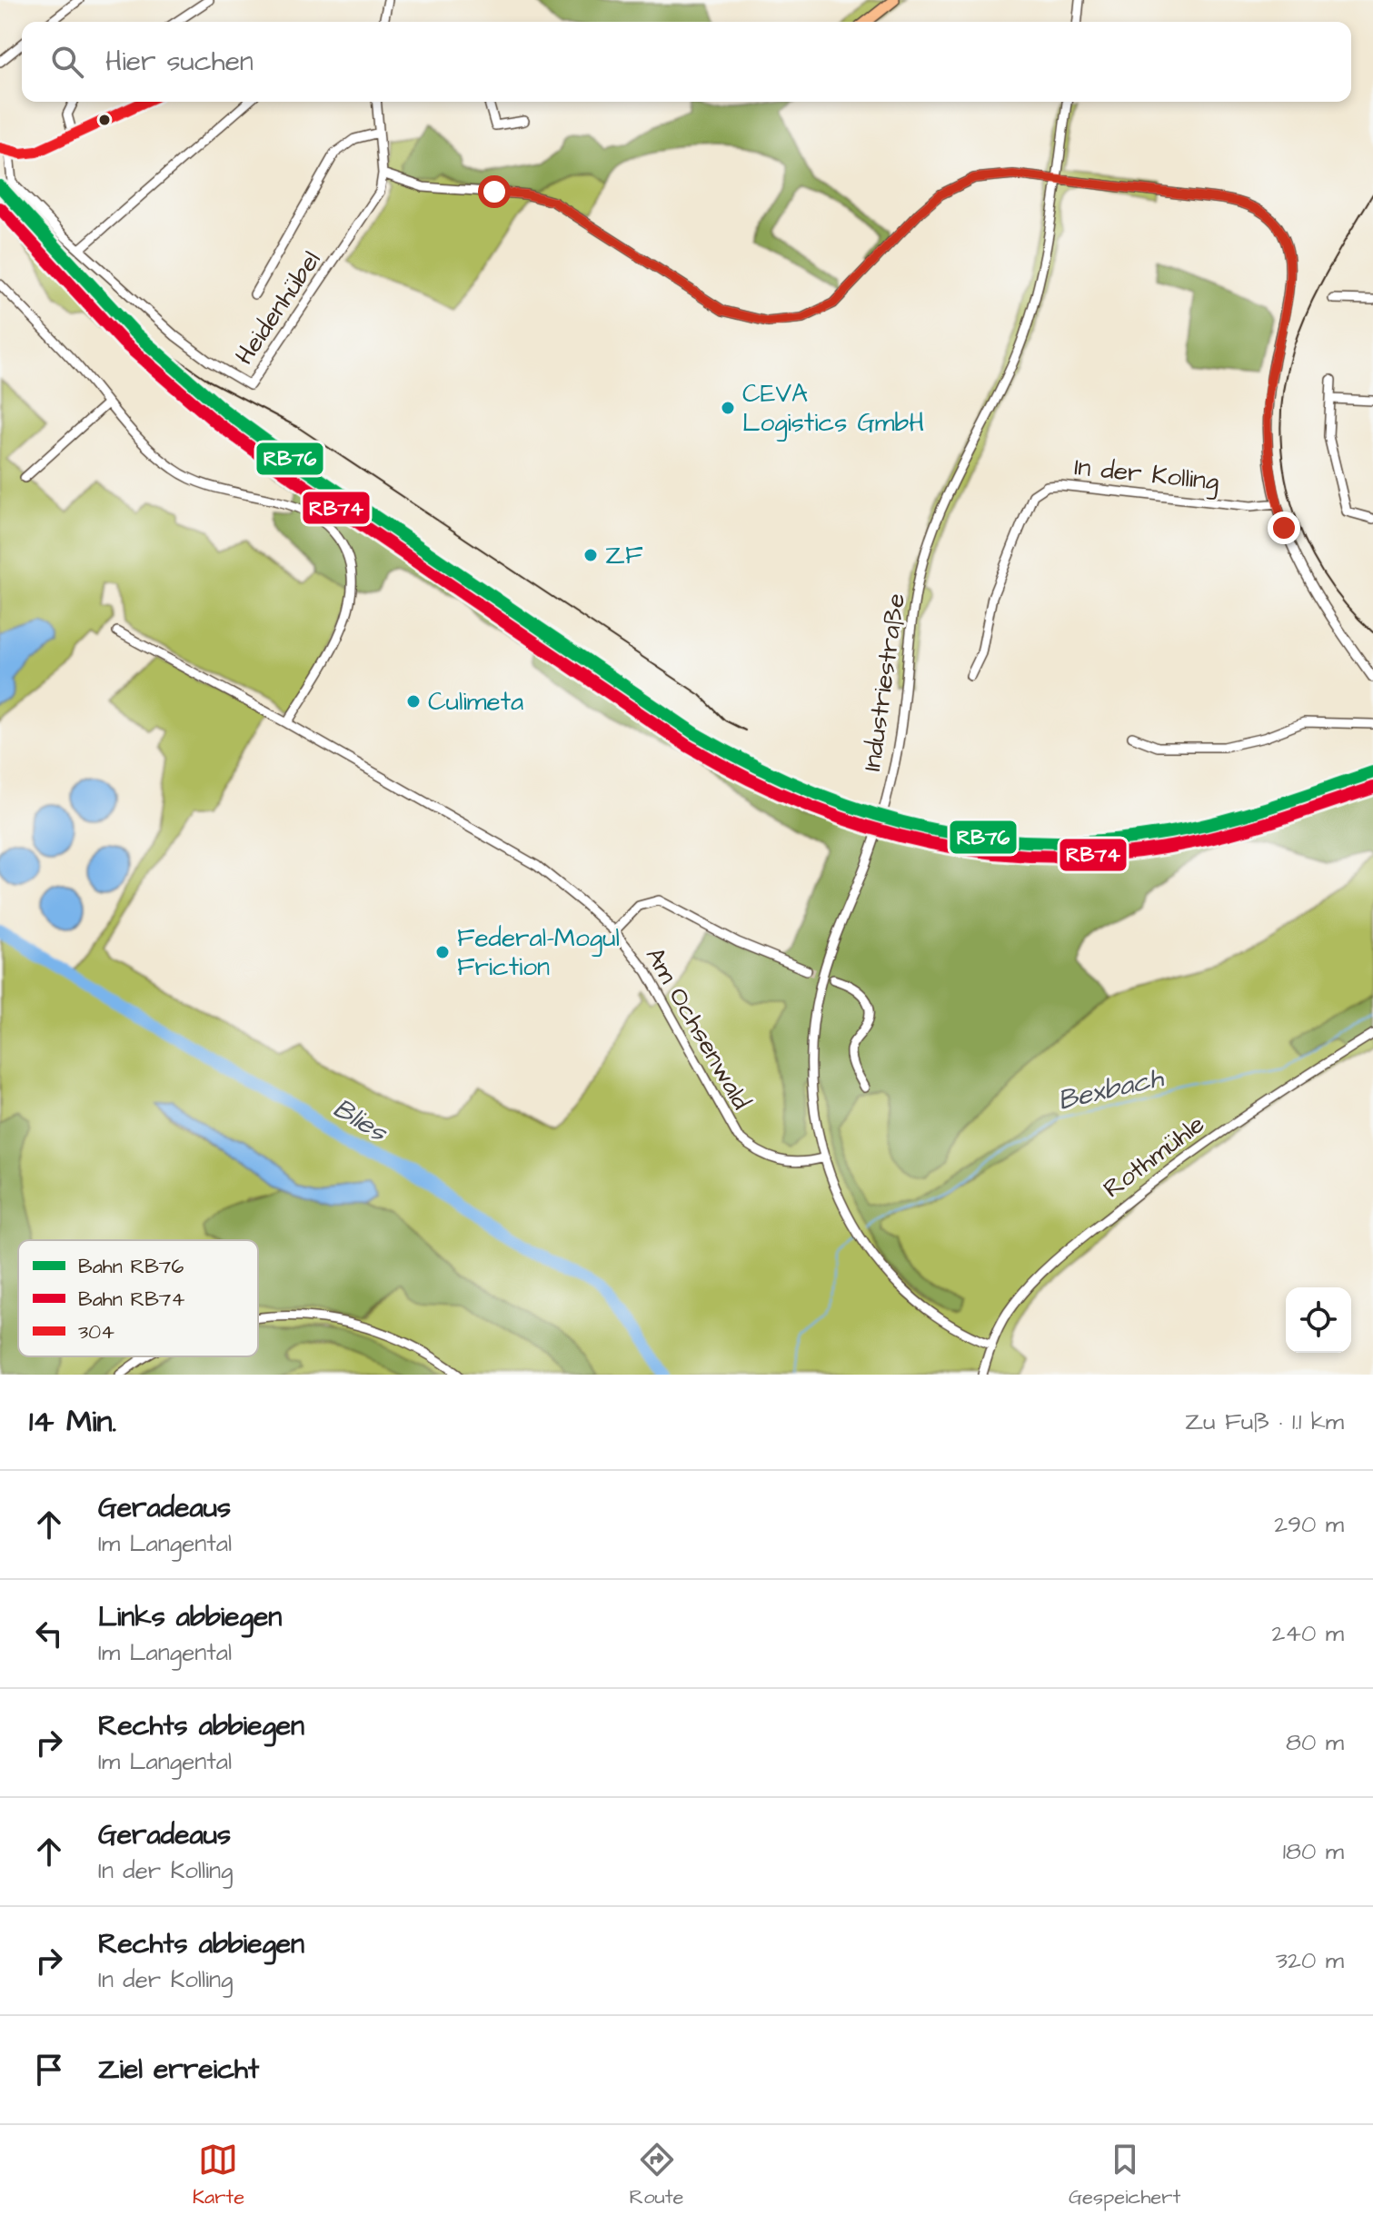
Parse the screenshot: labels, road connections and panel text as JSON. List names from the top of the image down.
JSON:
{
  "streets": {
    "street": [
      "Heidenhübel",
      "In der Kolling",
      "Industriestraße",
      "Am Ochsenwald",
      "Rothmühle"
    ]
  },
  "crossings": [
    ["Industriestraße", "Am Ochsenwald"],
    ["Industriestraße", "Rothmühle"]
  ],
  "water": ["Bexbach", "Blies"],
  "places": [
    "CEVA Logistics GmbH",
    "ZF",
    "Culimeta",
    "Federal-Mogul Friction"
  ],
  "lines": ["transit line 304", "rail line RB76", "rail line RB74"],
  "legend": ["Bahn RB76", "Bahn RB74", "304"],
  "page": {
    "search": "Hier suchen",
    "heading": ["14 Min.", "Zu Fuß · 1.1 km"],
    "list": [
      ["Geradeaus", "Im Langental", "290 m"],
      ["Links abbiegen", "Im Langental", "240 m"],
      ["Rechts abbiegen", "Im Langental", "80 m"],
      ["Geradeaus", "In der Kolling", "180 m"],
      ["Rechts abbiegen", "In der Kolling", "320 m"],
      "Ziel erreicht"
    ],
    "nav": ["Karte", "Route", "Gespeichert"]
  }
}
